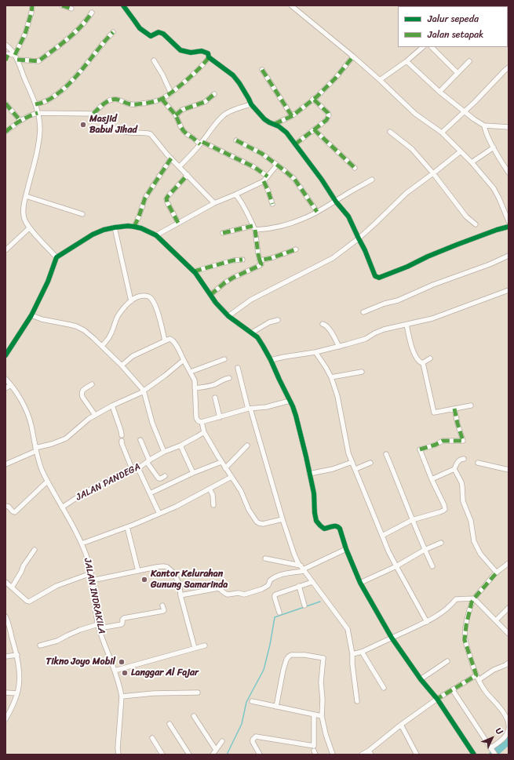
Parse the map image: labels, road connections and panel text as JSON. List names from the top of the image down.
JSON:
{
  "streets": {
    "street": ["JALAN PANDEGA", "JALAN INDRAKILA"]
  },
  "crossings": [
    ["JALAN PANDEGA", "JALAN INDRAKILA"]
  ],
  "places": [
    "Masjid Babul Jihad",
    "Kantor Kelurahan Gunung Samarinda",
    "Tikno Joyo Mobil",
    "Langgar Al Fajar"
  ],
  "legend": ["Jalur sepeda", "Jalan setapak"],
  "north": "top right"
}
